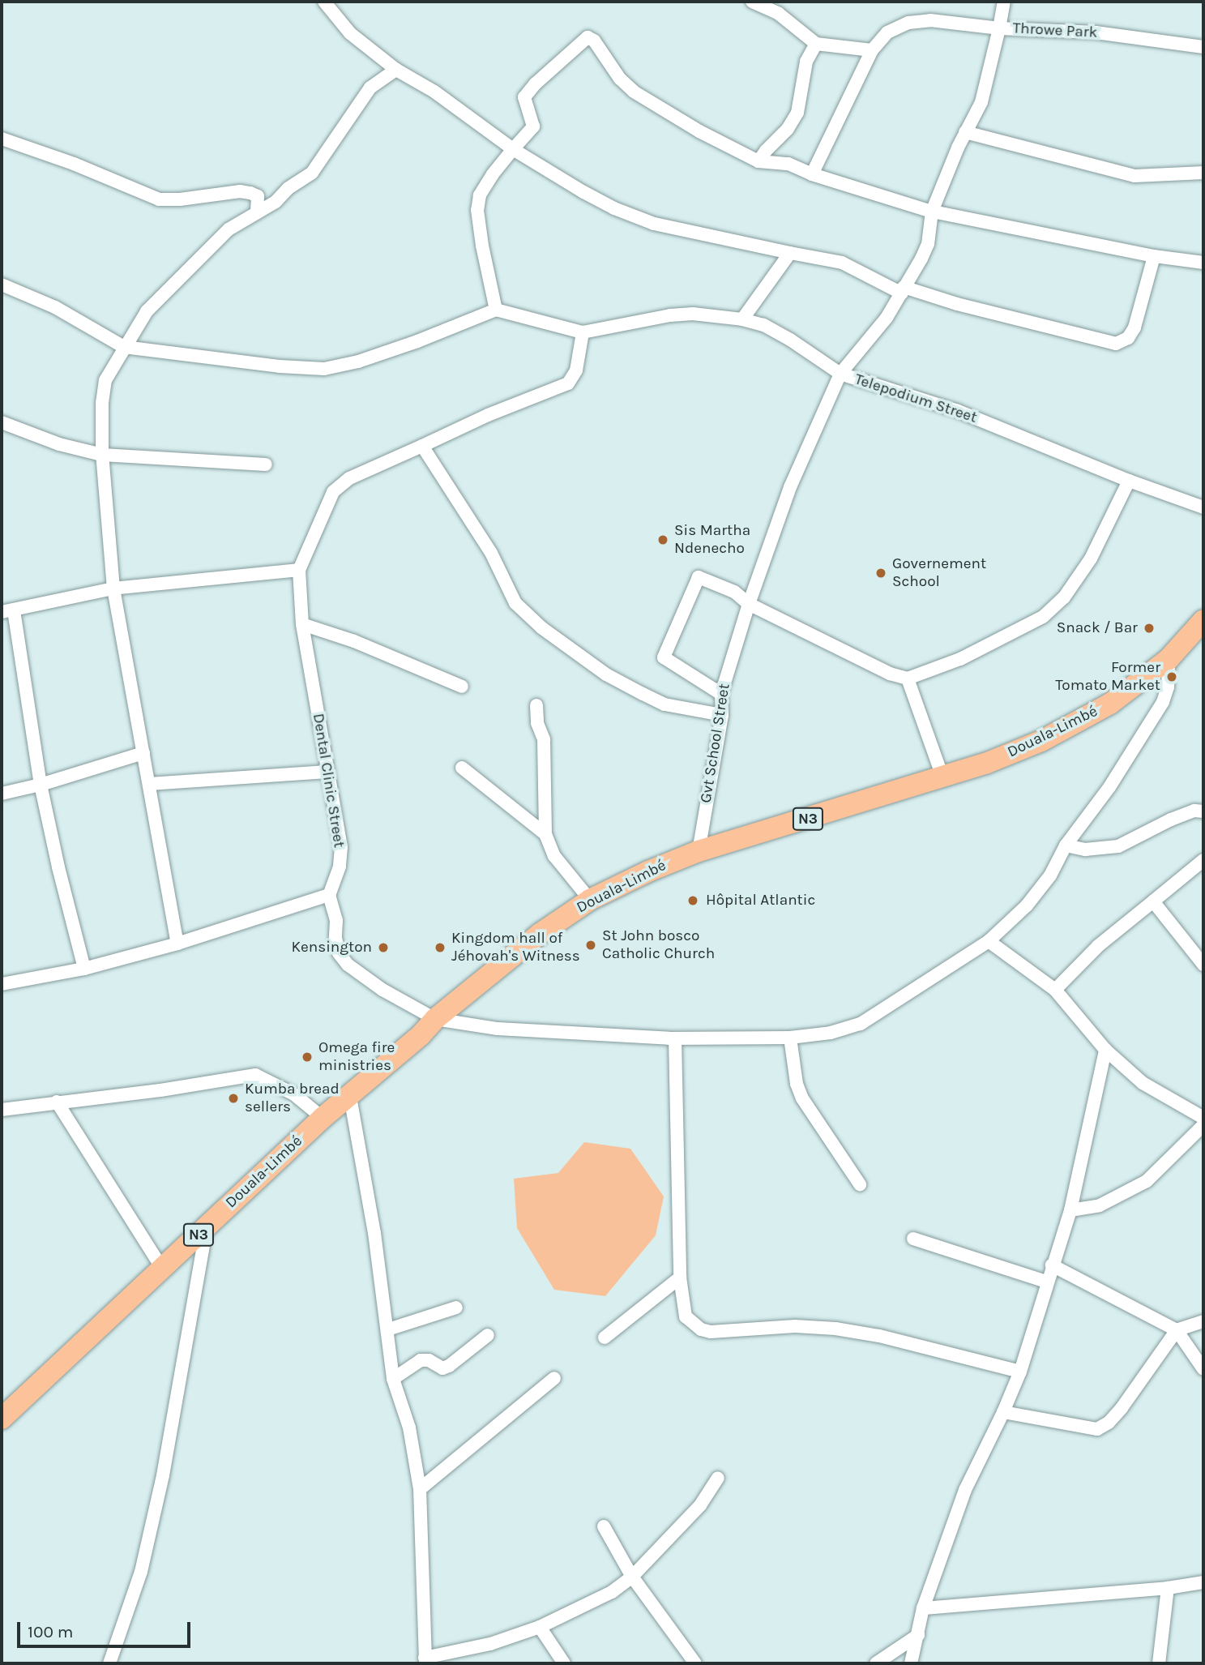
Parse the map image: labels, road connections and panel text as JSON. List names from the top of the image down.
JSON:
{
  "streets": {
    "highway": ["Douala-Limbé", "N3"],
    "street": [
      "Throwe Park",
      "Telepodium Street",
      "Gvt School Street",
      "Dental Clinic Street"
    ]
  },
  "crossings": [
    ["Throwe Park", "Telepodium Street"],
    ["Telepodium Street", "Gvt School Street"],
    ["Douala-Limbé", "Gvt School Street"]
  ],
  "places": [
    "Sis Martha Ndenecho",
    "Governement School",
    "Snack / Bar",
    "Former Tomato Market",
    "Hôpital Atlantic",
    "St John bosco Catholic Church",
    "Kensington",
    "Kingdom hall of Jéhovah's Witness",
    "Omega fire ministries",
    "Kumba bread sellers"
  ],
  "scale_bar": "100 m"
}
